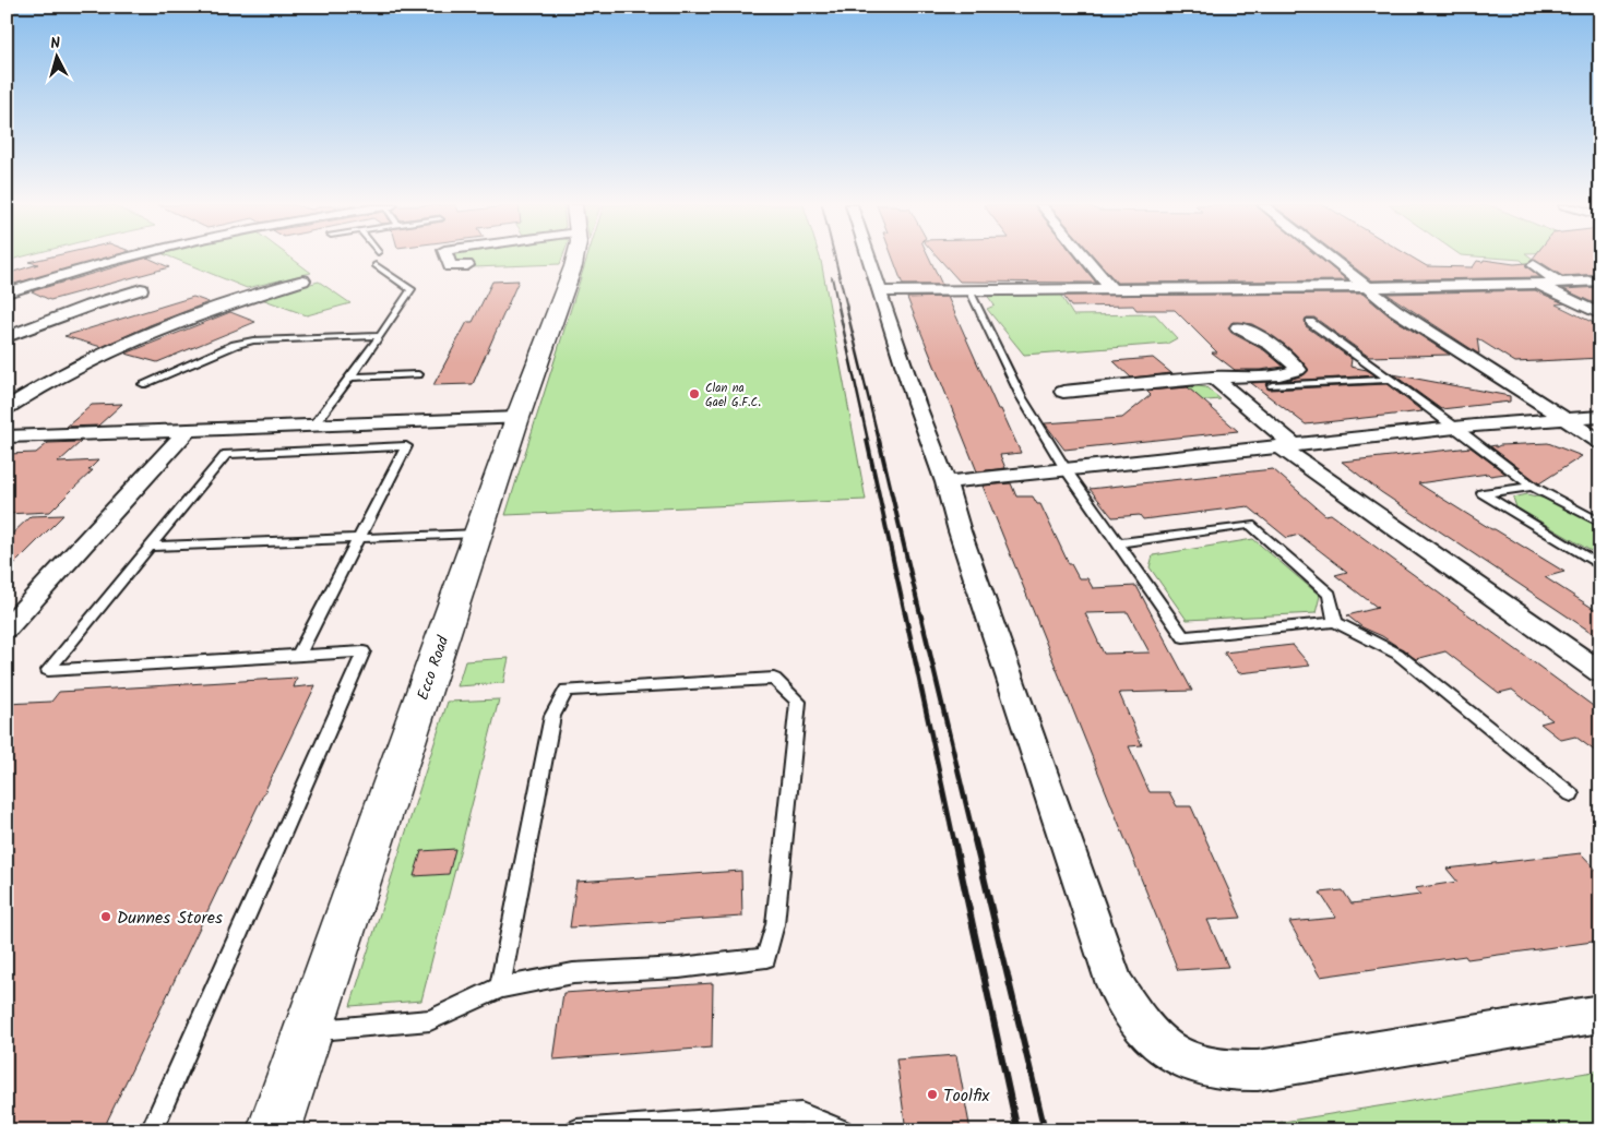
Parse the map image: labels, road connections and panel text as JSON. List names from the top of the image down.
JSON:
{
  "streets": {
    "street": ["Ecco Road"]
  },
  "places": ["Clan na Gael G.F.C.", "Dunnes Stores", "Toolfix"],
  "north": "top"
}
